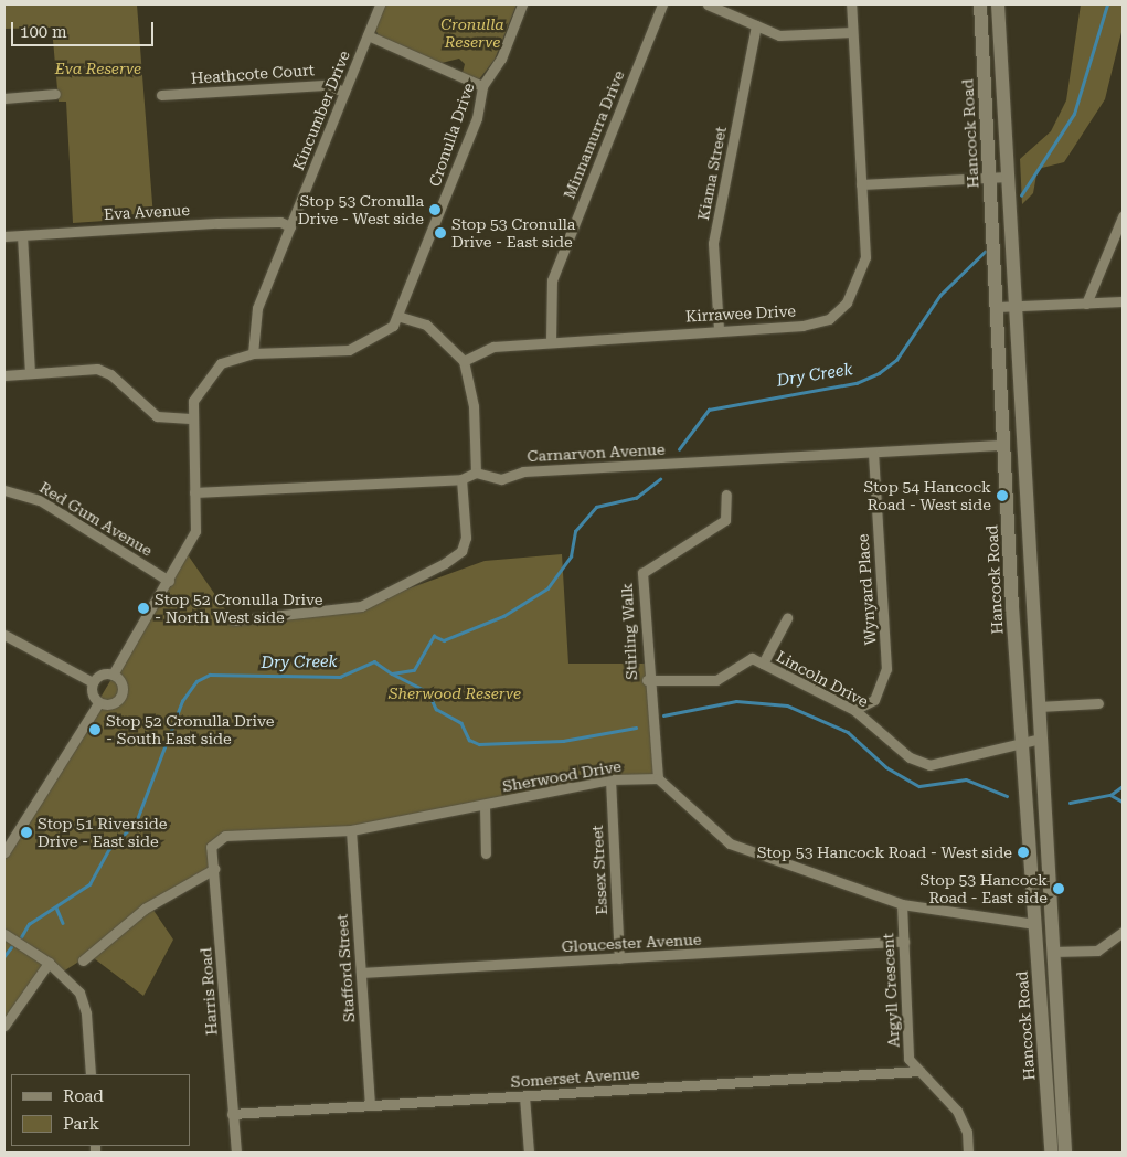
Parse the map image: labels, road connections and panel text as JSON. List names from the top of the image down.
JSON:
{
  "streets": {
    "main road": ["Hancock Road"],
    "street": [
      "Heathcote Court",
      "Kincumber Drive",
      "Cronulla Drive",
      "Minnamurra Drive",
      "Kiama Street",
      "Eva Avenue",
      "Kirrawee Drive",
      "Carnarvon Avenue",
      "Red Gum Avenue",
      "Wynyard Place",
      "Stirling Walk",
      "Lincoln Drive",
      "Sherwood Drive",
      "Essex Street",
      "Gloucester Avenue",
      "Stafford Street",
      "Argyll Crescent",
      "Harris Road",
      "Somerset Avenue"
    ]
  },
  "crossings": [
    ["Heathcote Court", "Kincumber Drive"],
    ["Kincumber Drive", "Cronulla Drive"],
    ["Kincumber Drive", "Eva Avenue"],
    ["Hancock Road", "Carnarvon Avenue"],
    ["Hancock Road", "Lincoln Drive"],
    ["Minnamurra Drive", "Kirrawee Drive"],
    ["Kiama Street", "Kirrawee Drive"],
    ["Carnarvon Avenue", "Wynyard Place"],
    ["Wynyard Place", "Lincoln Drive"],
    ["Stirling Walk", "Lincoln Drive"],
    ["Stirling Walk", "Sherwood Drive"],
    ["Sherwood Drive", "Essex Street"],
    ["Sherwood Drive", "Stafford Street"],
    ["Sherwood Drive", "Harris Road"],
    ["Essex Street", "Gloucester Avenue"],
    ["Gloucester Avenue", "Stafford Street"],
    ["Gloucester Avenue", "Argyll Crescent"],
    ["Stafford Street", "Somerset Avenue"],
    ["Argyll Crescent", "Somerset Avenue"],
    ["Harris Road", "Somerset Avenue"]
  ],
  "water": ["Dry Creek"],
  "parks": ["Cronulla Reserve", "Eva Reserve", "Sherwood Reserve"],
  "places": [
    "Stop 53 Cronulla Drive - West side",
    "Stop 53 Cronulla Drive - East side",
    "Stop 54 Hancock Road - West side",
    "Stop 52 Cronulla Drive - North West side",
    "Stop 52 Cronulla Drive - South East side",
    "Stop 51 Riverside Drive - East side",
    "Stop 53 Hancock Road - West side",
    "Stop 53 Hancock Road - East side"
  ],
  "legend": ["Road", "Park"],
  "scale_bar": "100 m"
}
